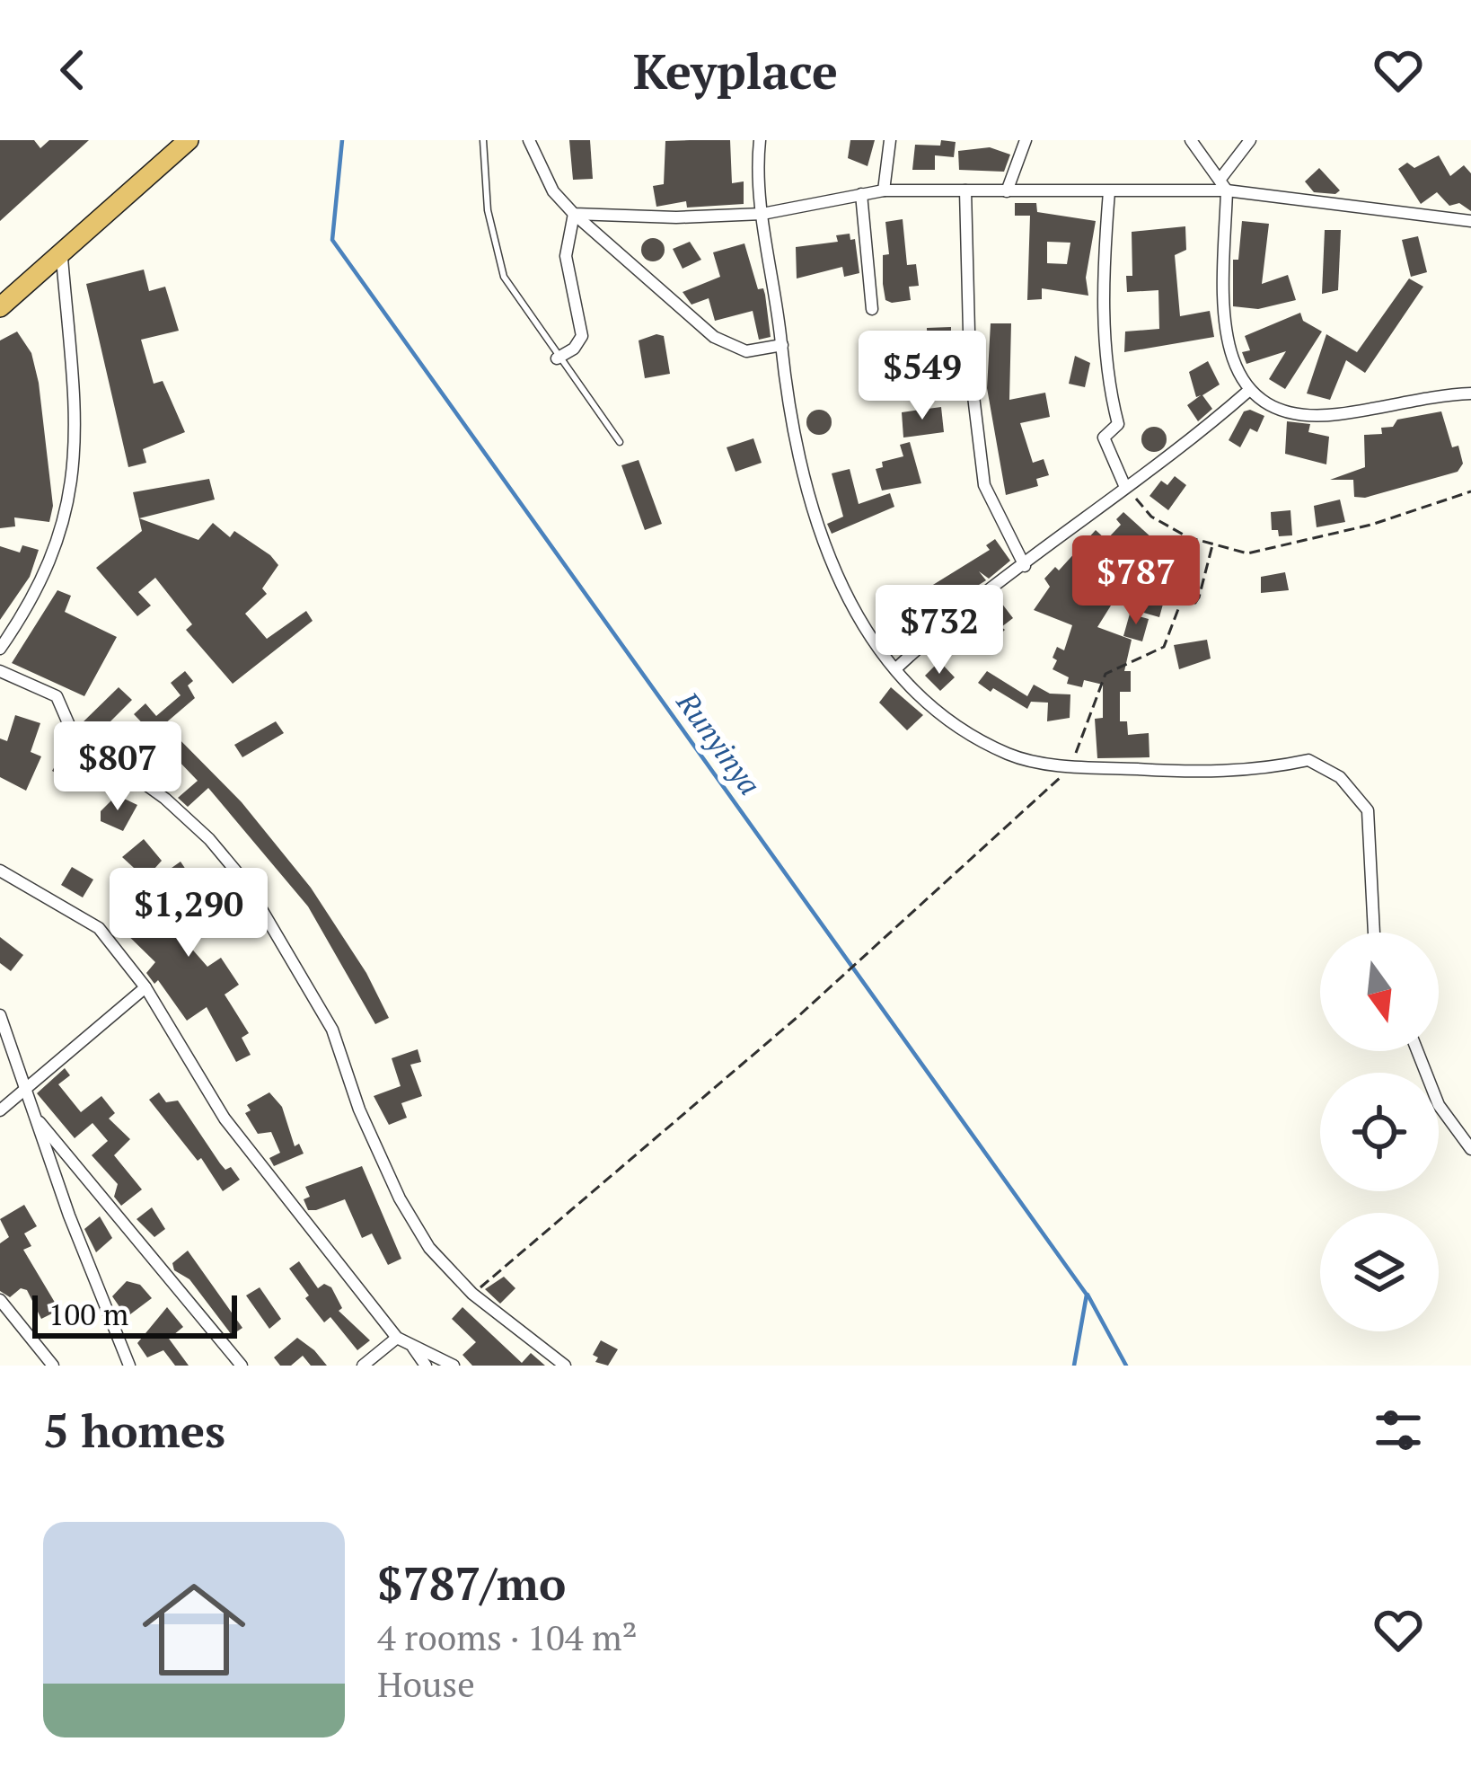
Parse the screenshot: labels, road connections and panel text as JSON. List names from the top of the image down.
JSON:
{
  "water": ["Runyinya"],
  "scale_bar": "100 m",
  "north": "bottom",
  "page": {
    "header": "Keyplace",
    "price": [
      "$549",
      "$787",
      "$732",
      "$807",
      "$1,290"
    ],
    "scale": "100 m",
    "heading": "5 homes",
    "list": [
      {
        "name": "$787/mo",
        "note": "4 rooms · 104 m² · House"
      }
    ]
  }
}
